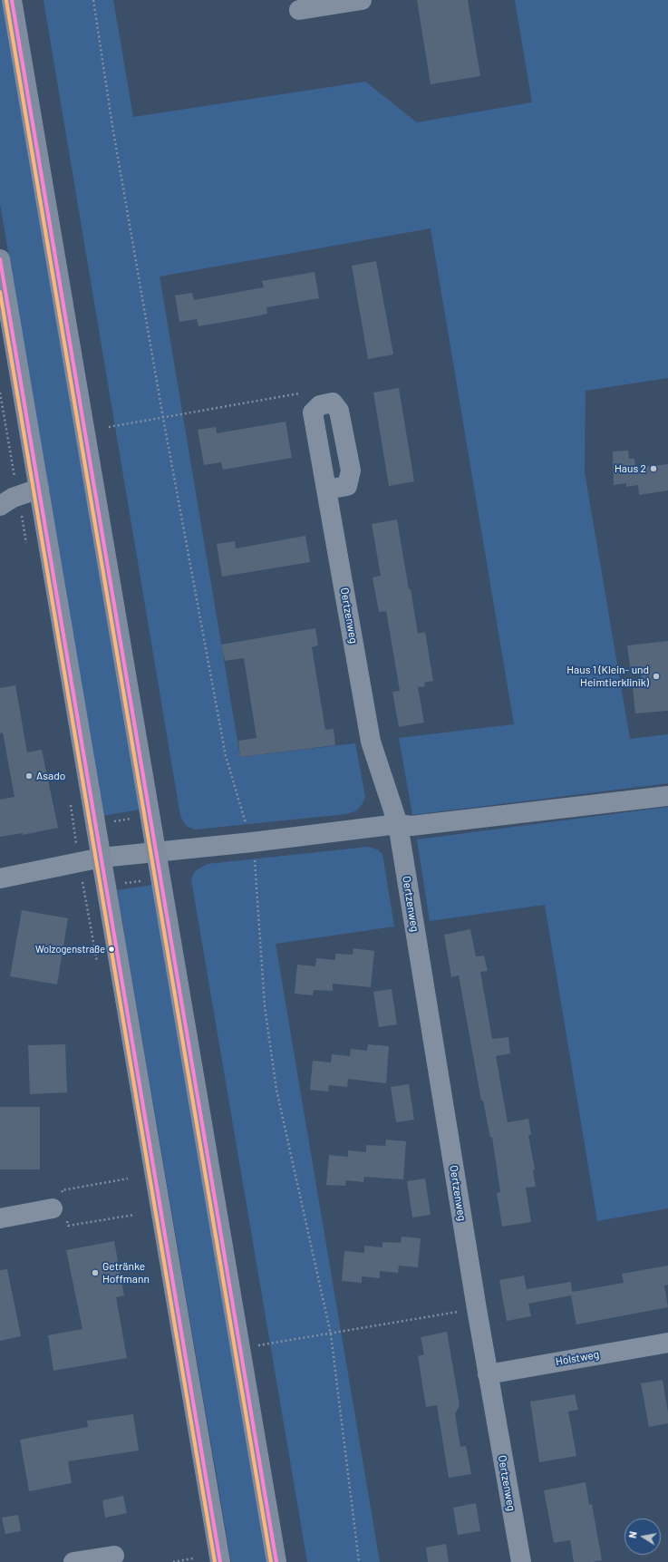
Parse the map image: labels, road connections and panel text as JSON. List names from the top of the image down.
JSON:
{
  "streets": {
    "street": ["Oertzenweg", "Holstweg"]
  },
  "crossings": [
    ["Oertzenweg", "Holstweg"]
  ],
  "places": [
    "Haus 2",
    "Haus 1 (Klein- und Heimtierklinik)",
    "Asado",
    "Wolzogenstraße",
    "Getränke Hoffmann"
  ],
  "north": "left"
}
